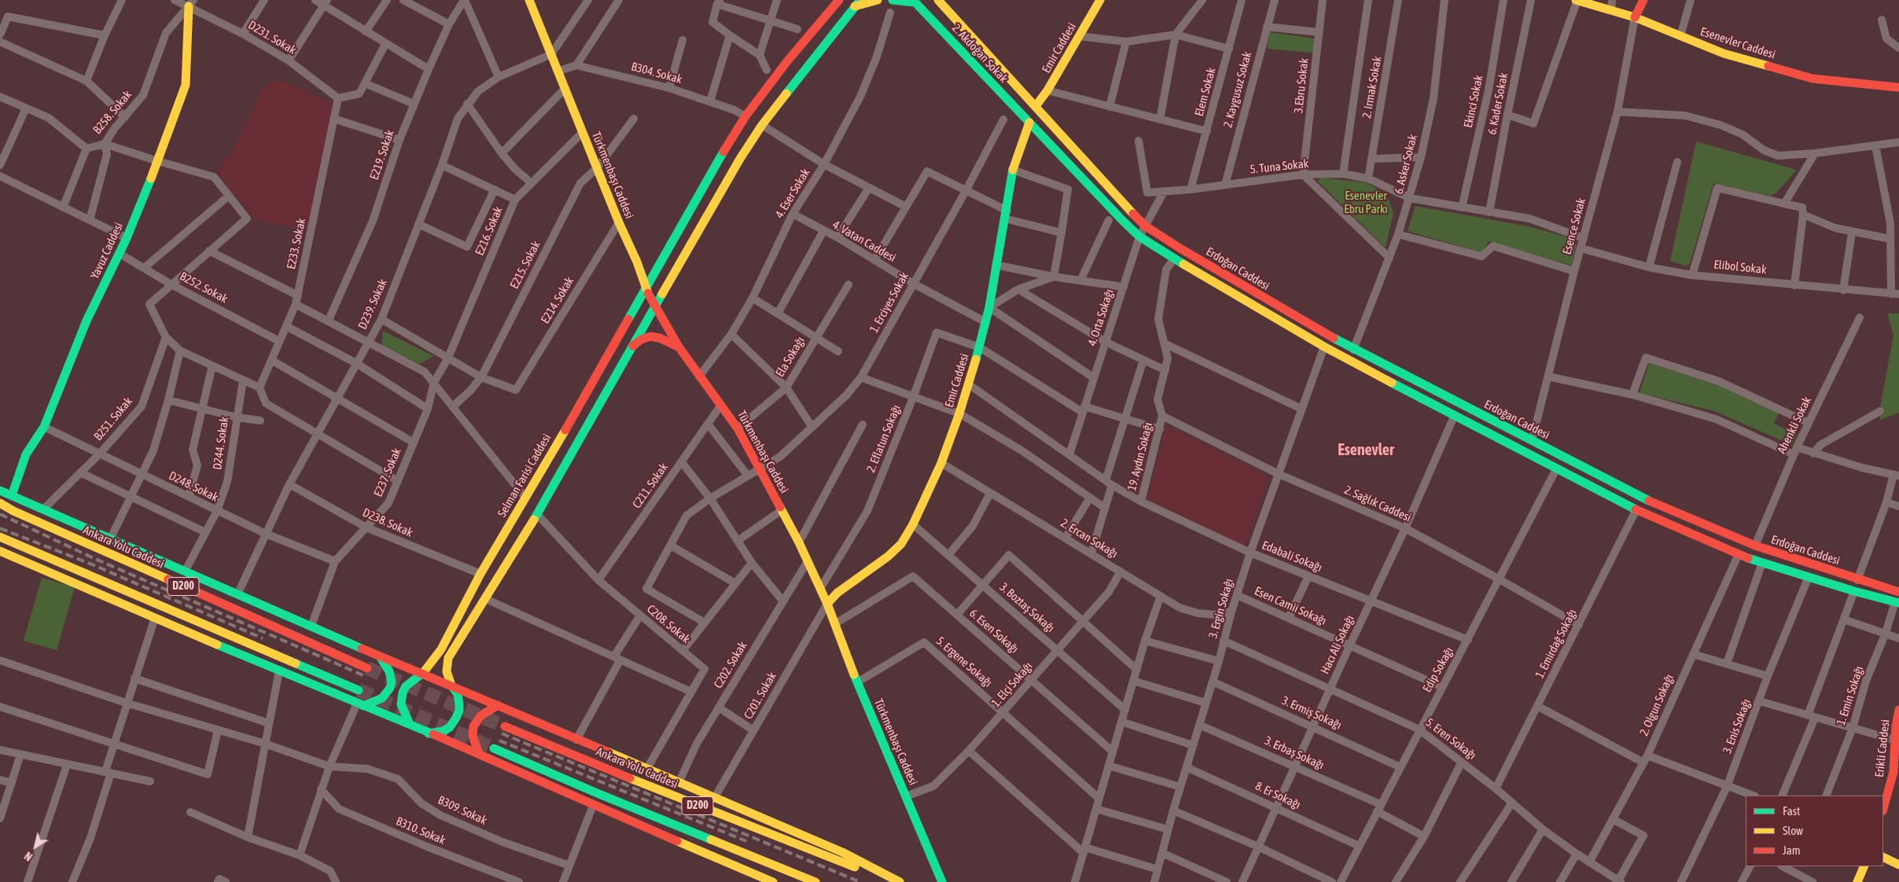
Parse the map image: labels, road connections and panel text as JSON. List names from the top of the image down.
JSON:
{
  "streets": {
    "main road": [
      "Esenevler Caddesi",
      "Emir Caddesi",
      "2. Akdoğan Sokak",
      "Türkmenbaşı Caddesi",
      "Yavuz Caddesi",
      "Erdoğan Caddesi",
      "Selman Farisi Caddesi",
      "Ankara Yolu Caddesi",
      "D200",
      "Erikli Caddesi"
    ],
    "street": [
      "D231. Sokak",
      "B304. Sokak",
      "3.Ebru Sokak",
      "2. Irmak Sokak",
      "2. Kaygusuz Sokak",
      "Elem Sokak",
      "Ekinci Sokak",
      "6. Kader Sokak",
      "B258. Sokak",
      "E219. Sokak",
      "6. Asker Sokak",
      "5. Tuna Sokak",
      "4. Eser Sokak",
      "Esence Sokak",
      "E216. Sokak",
      "4. Vatan Caddesi",
      "E233. Sokak",
      "E215. Sokak",
      "Elibol Sokak",
      "B252. Sokak",
      "E214. Sokak",
      "1. Erciyes Sokak",
      "D239. Sokak",
      "4. Orta Sokağı",
      "Ela Sokağı",
      "B251. Sokak",
      "Ahenkli Sokak",
      "2. Eflatun Sokağı",
      "D244. Sokak",
      "19. Aydın Sokağı",
      "E237. Sokak",
      "C211. Sokak",
      "D248. Sokak",
      "2. Sağlık Caddesi",
      "D238. Sokak",
      "2. Ercan Sokağı",
      "Edabali Sokağı",
      "Esen Camii Sokağı",
      "3. Boztaş Sokağı",
      "3. Ergin Sokağı",
      "C208. Sokak",
      "6. Esen Sokağı",
      "1. Emirdağ Sokağı",
      "Hacı Ali Sokağı",
      "5. Ergene Sokağı",
      "C202. Sokak",
      "Edip Sokağı",
      "1. Elçi Sokağı",
      "C201. Sokak",
      "1. Emin Sokağı",
      "2. Olgun Sokağı",
      "3. Ermiş Sokağı",
      "3. Enis Sokağı",
      "5. Eren Sokağı",
      "3. Erbaş Sokağı",
      "8. Er Sokağı",
      "B309. Sokak",
      "B310. Sokak"
    ]
  },
  "crossings": [
    ["D231. Sokak", "B258. Sokak"],
    ["D231. Sokak", "E233. Sokak"],
    ["D231. Sokak", "Yavuz Caddesi"],
    ["Esenevler Caddesi", "Esence Sokak"],
    ["Emir Caddesi", "2. Akdoğan Sokak"],
    ["Emir Caddesi", "Türkmenbaşı Caddesi"],
    ["Emir Caddesi", "4. Vatan Caddesi"],
    ["Emir Caddesi", "Erdoğan Caddesi"],
    ["Emir Caddesi", "2. Eflatun Sokağı"],
    ["Emir Caddesi", "2. Ercan Sokağı"],
    ["Emir Caddesi", "Edabali Sokağı"],
    ["Emir Caddesi", "3. Boztaş Sokağı"],
    ["Emir Caddesi", "C201. Sokak"],
    ["2. Akdoğan Sokak", "Erdoğan Caddesi"],
    ["2. Akdoğan Sokak", "4. Orta Sokağı"],
    ["2. Akdoğan Sokak", "19. Aydın Sokağı"],
    ["B304. Sokak", "Selman Farisi Caddesi"],
    ["3.Ebru Sokak", "5. Tuna Sokak"],
    ["2. Irmak Sokak", "5. Tuna Sokak"],
    ["2. Kaygusuz Sokak", "5. Tuna Sokak"],
    ["Elem Sokak", "5. Tuna Sokak"],
    ["B258. Sokak", "Yavuz Caddesi"],
    ["6. Asker Sokak", "5. Tuna Sokak"],
    ["6. Asker Sokak", "Erdoğan Caddesi"],
    ["5. Tuna Sokak", "4. Orta Sokağı"],
    ["Türkmenbaşı Caddesi", "4. Eser Sokak"],
    ["Türkmenbaşı Caddesi", "E216. Sokak"],
    ["Türkmenbaşı Caddesi", "E215. Sokak"],
    ["Türkmenbaşı Caddesi", "E214. Sokak"],
    ["Türkmenbaşı Caddesi", "1. Erciyes Sokak"],
    ["Türkmenbaşı Caddesi", "D239. Sokak"],
    ["Türkmenbaşı Caddesi", "Ela Sokağı"],
    ["Türkmenbaşı Caddesi", "2. Eflatun Sokağı"],
    ["Türkmenbaşı Caddesi", "Selman Farisi Caddesi"],
    ["Türkmenbaşı Caddesi", "C211. Sokak"],
    ["Türkmenbaşı Caddesi", "6. Esen Sokağı"],
    ["Türkmenbaşı Caddesi", "5. Ergene Sokağı"],
    ["Türkmenbaşı Caddesi", "C202. Sokak"],
    ["Türkmenbaşı Caddesi", "1. Elçi Sokağı"],
    ["Türkmenbaşı Caddesi", "C201. Sokak"],
    ["4. Eser Sokak", "4. Vatan Caddesi"],
    ["Esence Sokak", "Elibol Sokak"],
    ["Esence Sokak", "Erdoğan Caddesi"],
    ["E216. Sokak", "E237. Sokak"],
    ["4. Vatan Caddesi", "1. Erciyes Sokak"],
    ["E233. Sokak", "B252. Sokak"],
    ["Yavuz Caddesi", "B252. Sokak"],
    ["Yavuz Caddesi", "D248. Sokak"],
    ["E215. Sokak", "E214. Sokak"],
    ["Erdoğan Caddesi", "4. Orta Sokağı"],
    ["Erdoğan Caddesi", "Ahenkli Sokak"],
    ["Erdoğan Caddesi", "19. Aydın Sokağı"],
    ["Erdoğan Caddesi", "3. Ergin Sokağı"],
    ["Erdoğan Caddesi", "1. Emirdağ Sokağı"],
    ["Erdoğan Caddesi", "Hacı Ali Sokağı"],
    ["Erdoğan Caddesi", "Edip Sokağı"],
    ["Erdoğan Caddesi", "1. Emin Sokağı"],
    ["Erdoğan Caddesi", "2. Olgun Sokağı"],
    ["Erdoğan Caddesi", "3. Enis Sokağı"],
    ["D239. Sokak", "D248. Sokak"],
    ["D239. Sokak", "D238. Sokak"],
    ["4. Orta Sokağı", "Edabali Sokağı"],
    ["B251. Sokak", "D248. Sokak"],
    ["D244. Sokak", "D248. Sokak"],
    ["19. Aydın Sokağı", "2. Sağlık Caddesi"],
    ["19. Aydın Sokağı", "Edabali Sokağı"],
    ["E237. Sokak", "D248. Sokak"],
    ["E237. Sokak", "D238. Sokak"],
    ["Selman Farisi Caddesi", "D238. Sokak"],
    ["C211. Sokak", "C208. Sokak"],
    ["2. Sağlık Caddesi", "3. Ergin Sokağı"],
    ["2. Sağlık Caddesi", "1. Emirdağ Sokağı"],
    ["2. Sağlık Caddesi", "Hacı Ali Sokağı"],
    ["2. Sağlık Caddesi", "Edip Sokağı"],
    ["2. Ercan Sokağı", "3. Ergin Sokağı"],
    ["2. Ercan Sokağı", "1. Elçi Sokağı"],
    ["Edabali Sokağı", "3. Ergin Sokağı"],
    ["Edabali Sokağı", "Hacı Ali Sokağı"],
    ["Edabali Sokağı", "Edip Sokağı"],
    ["Esen Camii Sokağı", "3. Ergin Sokağı"],
    ["Esen Camii Sokağı", "Hacı Ali Sokağı"],
    ["Esen Camii Sokağı", "Edip Sokağı"],
    ["3. Boztaş Sokağı", "1. Elçi Sokağı"],
    ["3. Ergin Sokağı", "3. Ermiş Sokağı"],
    ["3. Ergin Sokağı", "5. Eren Sokağı"],
    ["3. Ergin Sokağı", "3. Erbaş Sokağı"],
    ["3. Ergin Sokağı", "8. Er Sokağı"],
    ["6. Esen Sokağı", "1. Elçi Sokağı"],
    ["1. Emirdağ Sokağı", "5. Eren Sokağı"],
    ["Hacı Ali Sokağı", "3. Ermiş Sokağı"],
    ["Hacı Ali Sokağı", "5. Eren Sokağı"],
    ["Hacı Ali Sokağı", "3. Erbaş Sokağı"],
    ["Hacı Ali Sokağı", "8. Er Sokağı"],
    ["5. Ergene Sokağı", "1. Elçi Sokağı"],
    ["Edip Sokağı", "3. Ermiş Sokağı"],
    ["Edip Sokağı", "5. Eren Sokağı"],
    ["Edip Sokağı", "3. Erbaş Sokağı"],
    ["Edip Sokağı", "8. Er Sokağı"],
    ["2. Olgun Sokağı", "5. Eren Sokağı"]
  ],
  "districts": ["Esenevler"],
  "parks": ["Esenevler Ebru Parkı"],
  "legend": ["Fast", "Slow", "Jam"],
  "north": "bottom left"
}
